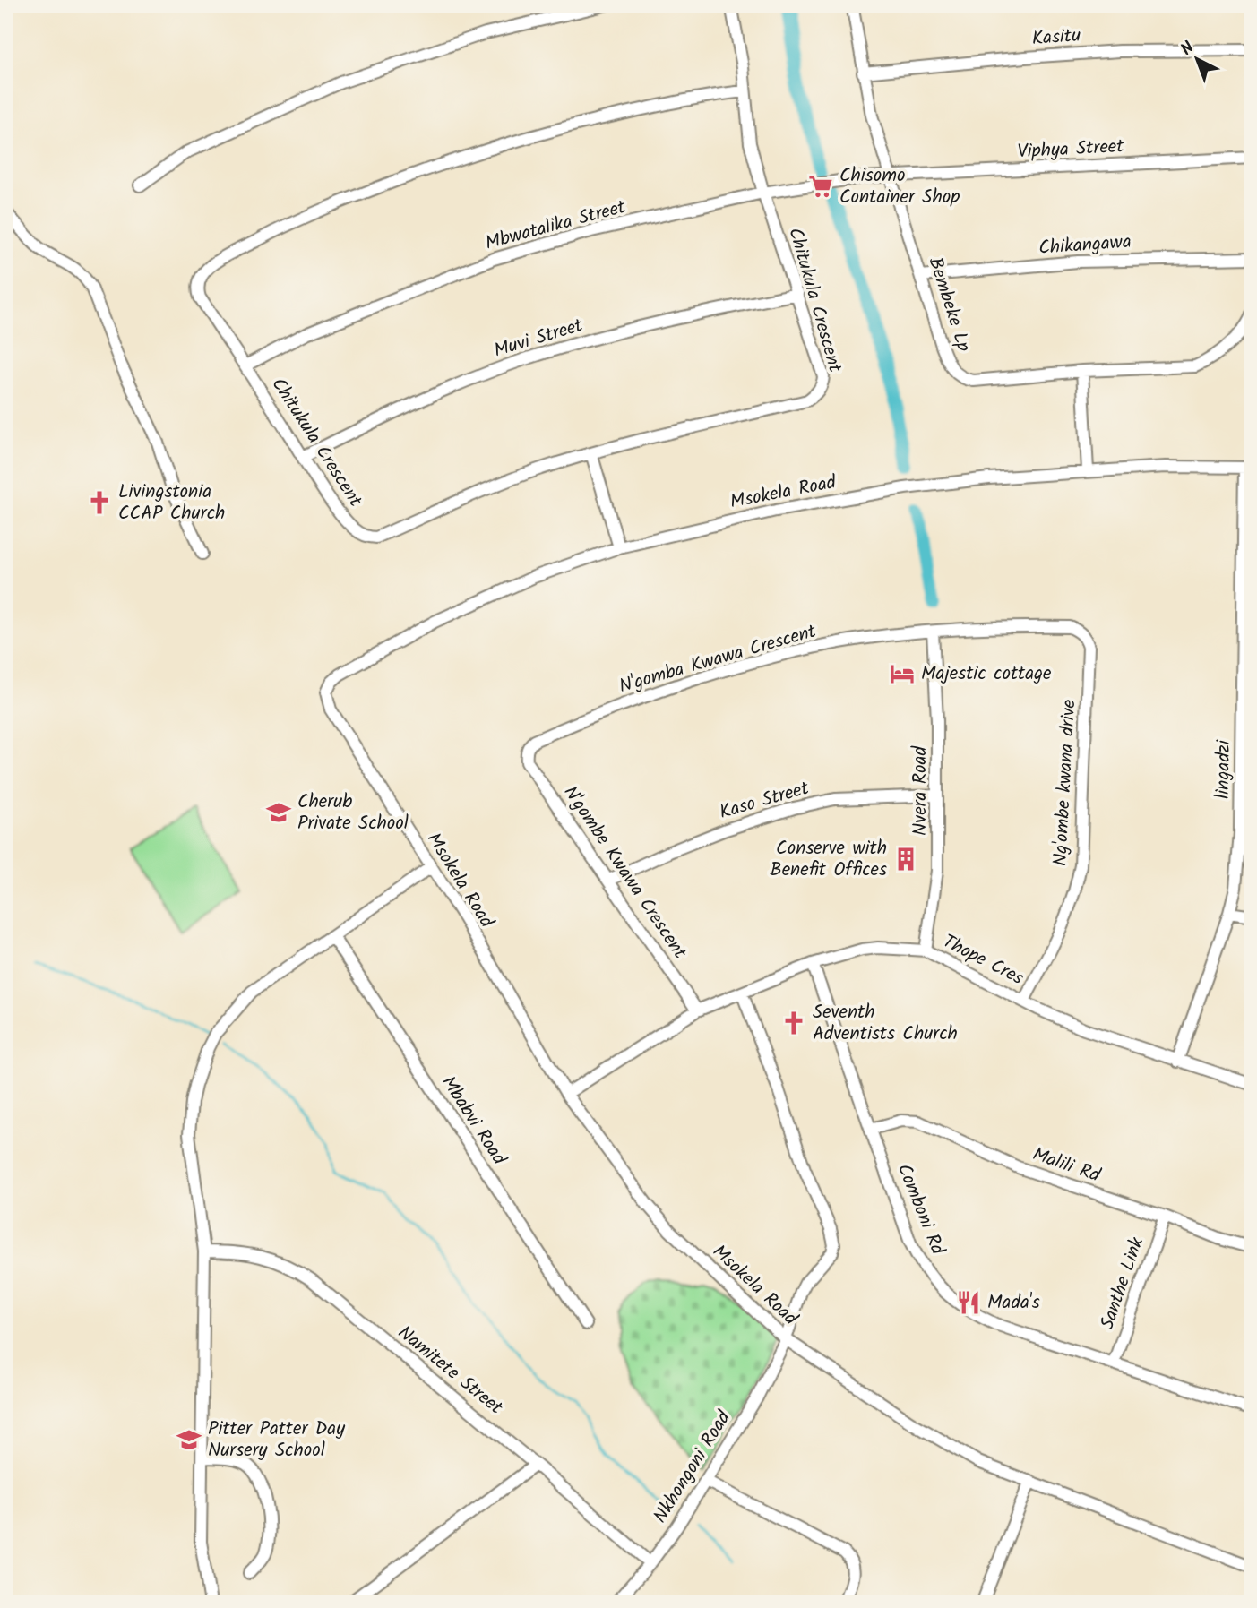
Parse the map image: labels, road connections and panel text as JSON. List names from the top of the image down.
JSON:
{
  "streets": {
    "street": [
      "Kasitu",
      "Viphya Street",
      "Mbwatalika Street",
      "Chikangawa",
      "Chitukula Crescent",
      "Bembeke Lp",
      "Muvi Street",
      "Msokela Road",
      "N'gomba Kwawa Crescent",
      "lingadzi",
      "Ng'ombe kwana drive",
      "Nvera Road",
      "Kaso Street",
      "N'gombe Kwawa Crescent",
      "Thope Cres",
      "Mbabvi Road",
      "Malili Rd",
      "Comboni Rd",
      "Santhe Link",
      "Namitete Street",
      "Nkhongoni Road"
    ]
  },
  "crossings": [
    ["Kasitu", "Bembeke Lp"],
    ["Viphya Street", "Mbwatalika Street"],
    ["Viphya Street", "Bembeke Lp"],
    ["Mbwatalika Street", "Chitukula Crescent"],
    ["Mbwatalika Street", "Bembeke Lp"],
    ["Chikangawa", "Bembeke Lp"],
    ["Chitukula Crescent", "Muvi Street"],
    ["Msokela Road", "lingadzi"],
    ["Msokela Road", "Thope Cres"],
    ["Msokela Road", "Nkhongoni Road"],
    ["N'gomba Kwawa Crescent", "Ng'ombe kwana drive"],
    ["N'gomba Kwawa Crescent", "Nvera Road"],
    ["N'gomba Kwawa Crescent", "N'gombe Kwawa Crescent"],
    ["lingadzi", "Thope Cres"],
    ["Ng'ombe kwana drive", "Thope Cres"],
    ["Nvera Road", "Kaso Street"],
    ["Nvera Road", "Thope Cres"],
    ["Kaso Street", "N'gombe Kwawa Crescent"],
    ["N'gombe Kwawa Crescent", "Thope Cres"],
    ["Thope Cres", "Comboni Rd"],
    ["Thope Cres", "Nkhongoni Road"],
    ["Malili Rd", "Comboni Rd"],
    ["Malili Rd", "Santhe Link"],
    ["Comboni Rd", "Santhe Link"],
    ["Namitete Street", "Nkhongoni Road"]
  ],
  "places": {
    "supermarket": ["Chisomo Container Shop"],
    "church": ["Livingstonia CCAP Church", "Seventh Adventists Church"],
    "hotel": ["Majestic cottage"],
    "school or university": ["Cherub Private School", "Pitter Patter Day Nursery School"],
    "building": ["Conserve with Benefit Offices"],
    "restaurant": ["Mada's"]
  },
  "north": "top left"
}
